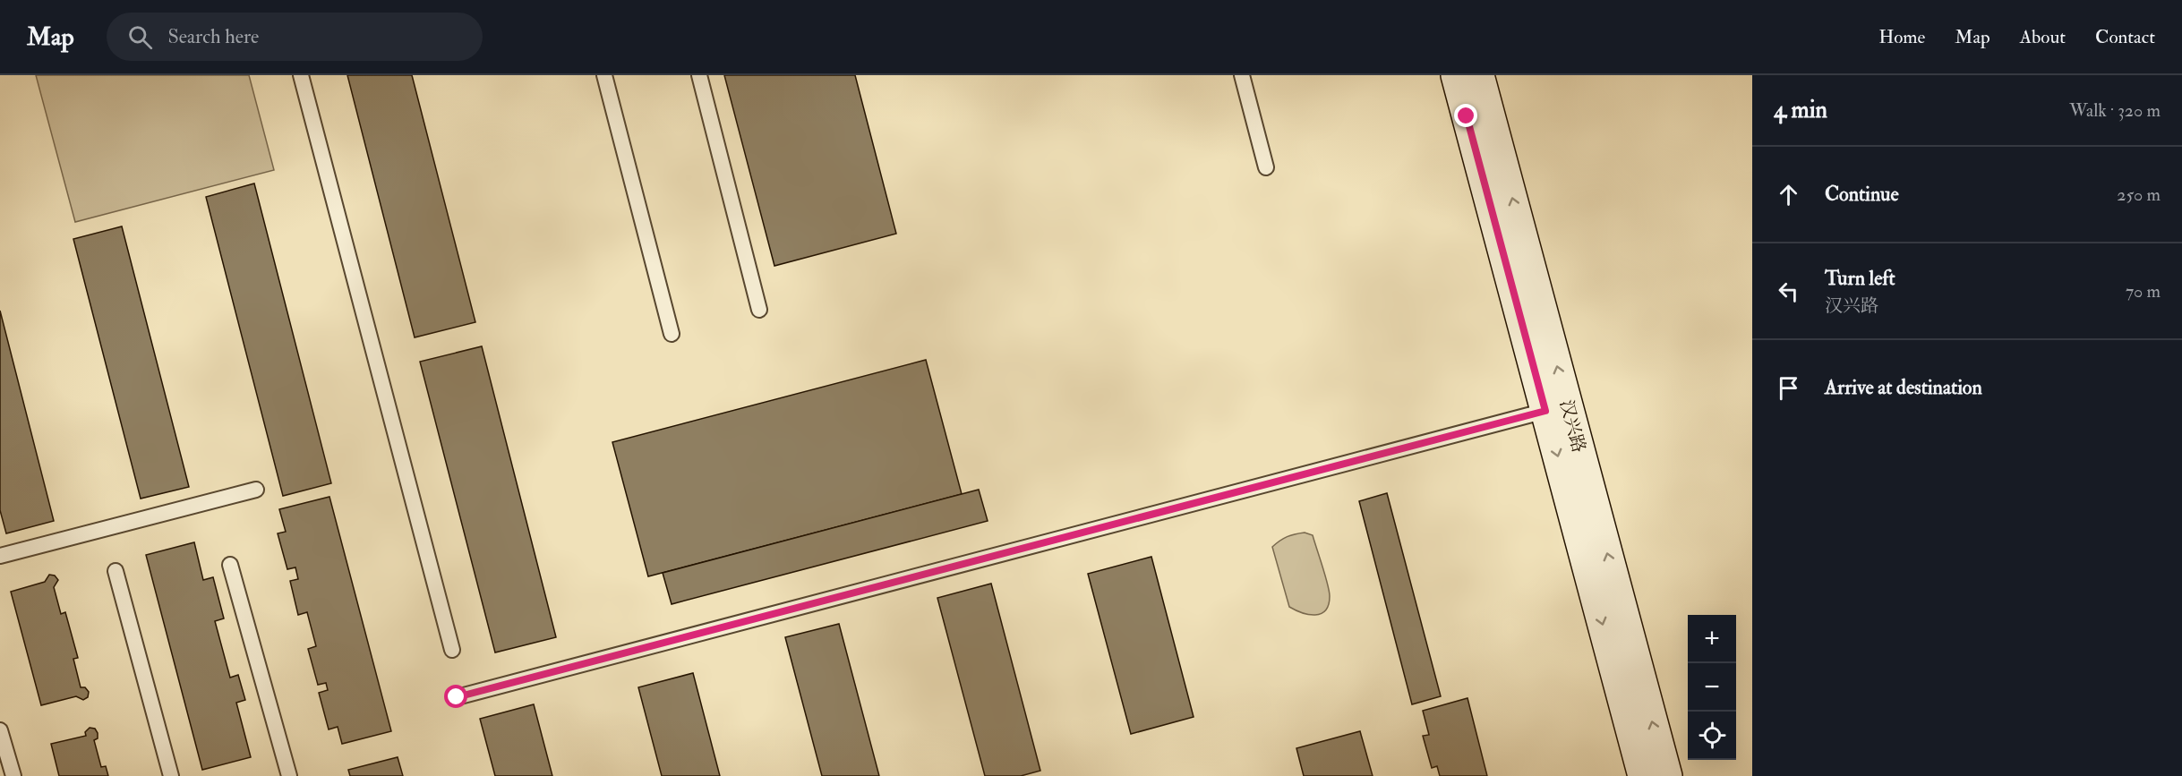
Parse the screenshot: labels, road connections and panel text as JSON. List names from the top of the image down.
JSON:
{
  "streets": {
    "street": ["汉兴路"]
  },
  "page": {
    "header": "Map",
    "search": "Search here",
    "nav": [
      "Home",
      "Map",
      "About",
      "Contact"
    ],
    "heading": ["4 min", "Walk · 320 m"],
    "list": [
      ["Continue", "250 m"],
      ["Turn left", "汉兴路", "70 m"],
      "Arrive at destination"
    ],
    "map_buttons": ["+", "−"]
  }
}
